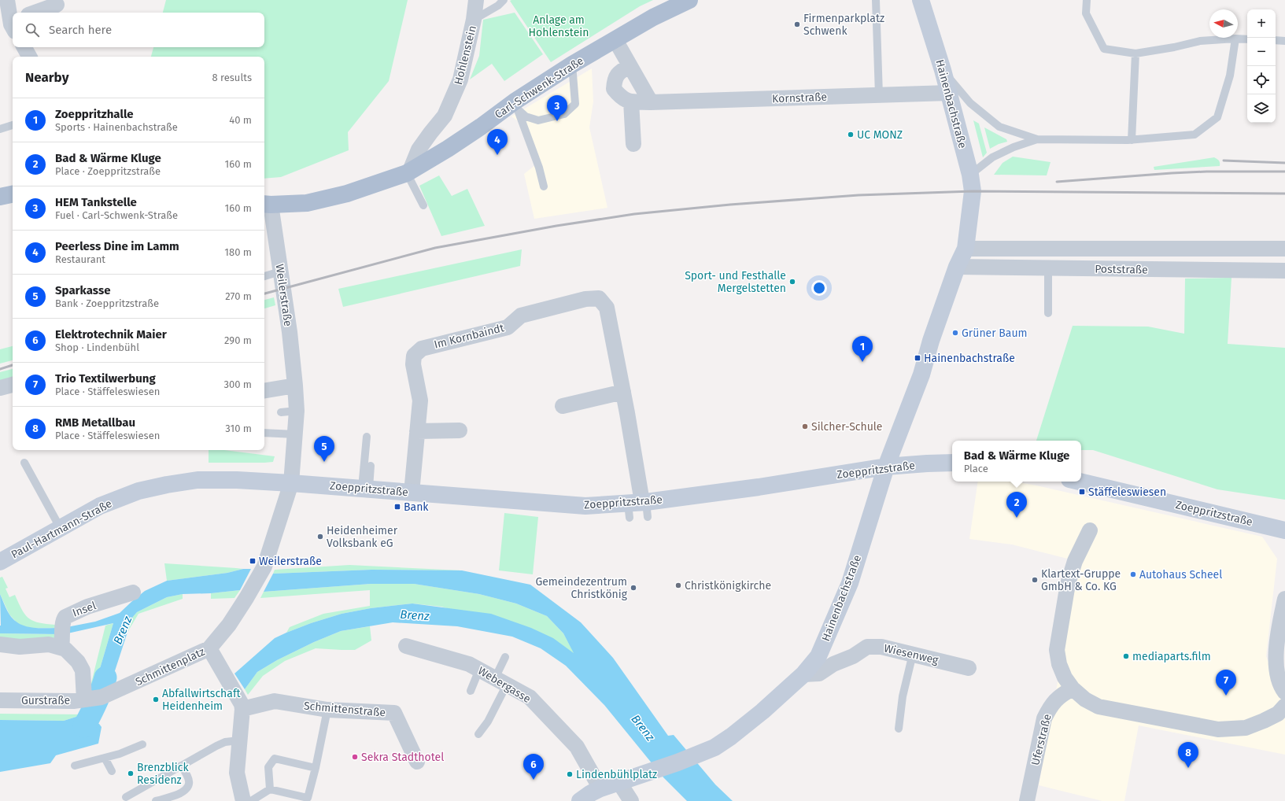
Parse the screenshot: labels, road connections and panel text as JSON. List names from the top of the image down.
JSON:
{
  "streets": {
    "main road": [
      "Carl-Schwenk-Straße",
      "Hainenbachstraße",
      "Zoeppritzstraße",
      "Paul-Hartmann-Straße"
    ],
    "street": [
      "Hohlenstein",
      "Kornstraße",
      "Poststraße",
      "Weilerstraße",
      "Im Kornbaindt",
      "Insel",
      "Wiesenweg",
      "Schmittenplatz",
      "Webergasse",
      "Gurstraße",
      "Schmittenstraße",
      "Uferstraße"
    ]
  },
  "crossings": [
    ["Hohlenstein", "Carl-Schwenk-Straße"],
    ["Carl-Schwenk-Straße", "Weilerstraße"],
    ["Kornstraße", "Hainenbachstraße"],
    ["Hainenbachstraße", "Poststraße"],
    ["Hainenbachstraße", "Zoeppritzstraße"],
    ["Hainenbachstraße", "Wiesenweg"],
    ["Hainenbachstraße", "Webergasse"],
    ["Weilerstraße", "Zoeppritzstraße"],
    ["Weilerstraße", "Paul-Hartmann-Straße"],
    ["Weilerstraße", "Schmittenplatz"],
    ["Im Kornbaindt", "Zoeppritzstraße"],
    ["Zoeppritzstraße", "Paul-Hartmann-Straße"],
    ["Schmittenplatz", "Gurstraße"]
  ],
  "water": ["Brenz"],
  "parks": ["Anlage am Hohlenstein"],
  "places": {
    "other": [
      "Firmenparkplatz Schwenk",
      "UC MONZ",
      "Sport- und Festhalle Mergelstetten",
      "Grüner Baum",
      "Silcher-Schule",
      "Heidenheimer Volksbank eG",
      "Autohaus Scheel",
      "Klartext-Gruppe GmbH & Co. KG",
      "Christkönigkirche",
      "Gemeindezentrum Christkönig",
      "mediaparts.film",
      "Abfallwirtschaft Heidenheim",
      "Sekra Stadthotel",
      "Brenzblick Residenz",
      "Lindenbühlplatz"
    ],
    "transit": [
      "Hainenbachstraße",
      "Stäffeleswiesen",
      "Bank",
      "Weilerstraße"
    ]
  },
  "north": "left",
  "page": {
    "map_buttons": ["+", "−"],
    "search": "Search here",
    "heading": ["Nearby", "8 results"],
    "pins": [
      "3",
      "4",
      "1",
      "5",
      "2",
      "7",
      "8",
      "6"
    ],
    "list": [
      {
        "mark": "1",
        "name": "Zoeppritzhalle",
        "note": "Sports · Hainenbachstraße",
        "value": "40 m"
      },
      {
        "mark": "2",
        "name": "Bad & Wärme Kluge",
        "note": "Place · Zoeppritzstraße",
        "value": "160 m"
      },
      {
        "mark": "3",
        "name": "HEM Tankstelle",
        "note": "Fuel · Carl-Schwenk-Straße",
        "value": "160 m"
      },
      {
        "mark": "4",
        "name": "Peerless Dine im Lamm",
        "note": "Restaurant",
        "value": "180 m"
      },
      {
        "mark": "5",
        "name": "Sparkasse",
        "note": "Bank · Zoeppritzstraße",
        "value": "270 m"
      },
      {
        "mark": "6",
        "name": "Elektrotechnik Maier",
        "note": "Shop · Lindenbühl",
        "value": "290 m"
      },
      {
        "mark": "7",
        "name": "Trio Textilwerbung",
        "note": "Place · Stäffeleswiesen",
        "value": "300 m"
      },
      {
        "mark": "8",
        "name": "RMB Metallbau",
        "note": "Place · Stäffeleswiesen",
        "value": "310 m"
      }
    ],
    "popup": ["Bad & Wärme Kluge", "Place"]
  }
}
